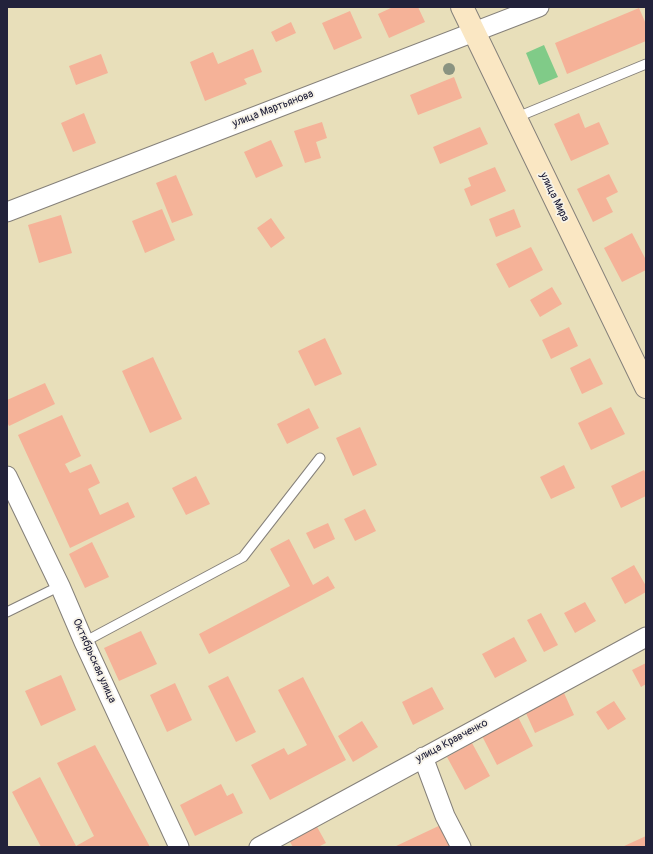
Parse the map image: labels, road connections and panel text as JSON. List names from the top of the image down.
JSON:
{
  "streets": {
    "main road": ["улица Мира"],
    "street": ["улица Мартьянова", "Октябрьская улица", "улица Кравченко"]
  },
  "crossings": [
    ["улица Мартьянова", "улица Мира"]
  ]
}
